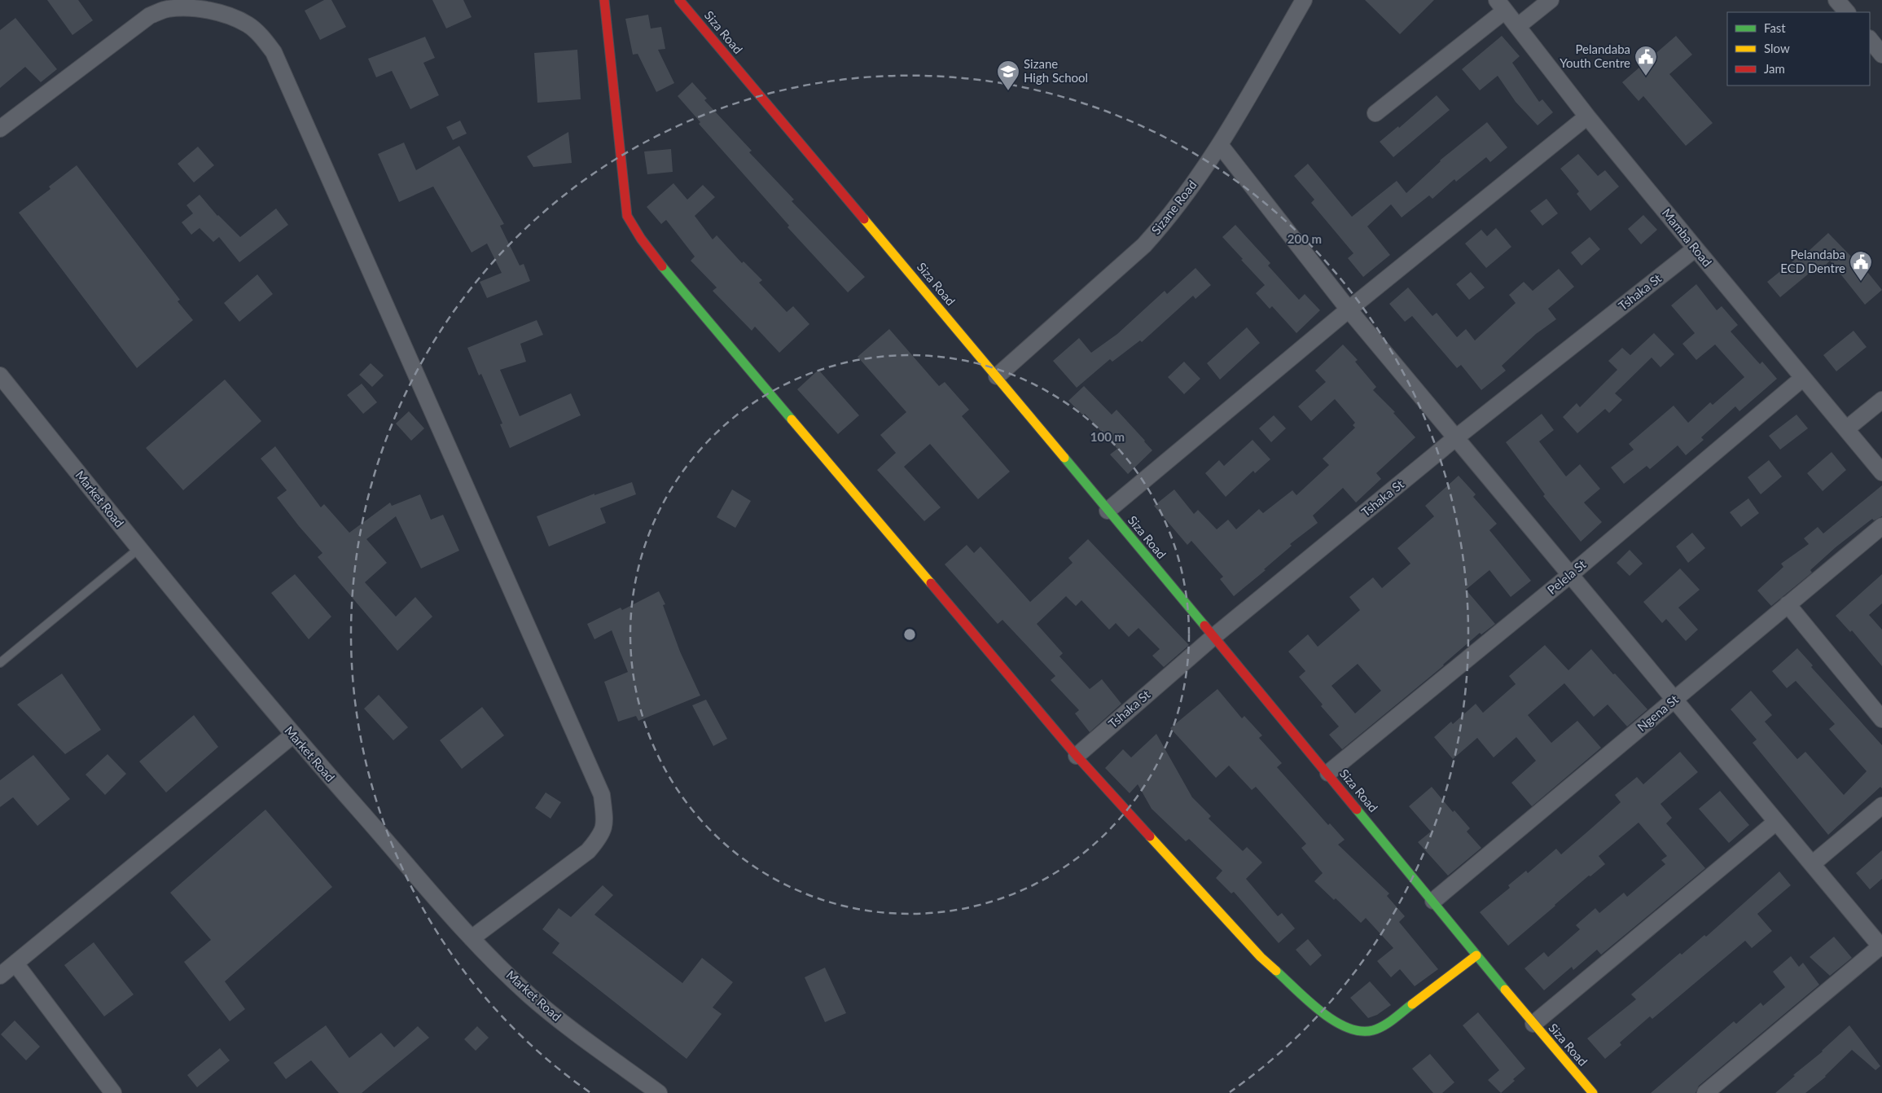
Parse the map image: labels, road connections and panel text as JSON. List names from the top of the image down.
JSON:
{
  "streets": {
    "street": [
      "Siza Road",
      "Sizane Road",
      "Mamba Road",
      "Tshaka St",
      "Market Road",
      "Pelela St",
      "Ngena St"
    ]
  },
  "crossings": [
    ["Siza Road", "Sizane Road"],
    ["Siza Road", "Tshaka St"],
    ["Siza Road", "Pelela St"],
    ["Siza Road", "Ngena St"],
    ["Mamba Road", "Tshaka St"],
    ["Mamba Road", "Pelela St"]
  ],
  "places": {
    "public building": ["Pelandaba Youth Centre", "Pelandaba ECD Dentre"],
    "school or university": ["Sizane High School"]
  },
  "legend": ["Fast", "Slow", "Jam"],
  "rings": ["200 m", "100 m"]
}
